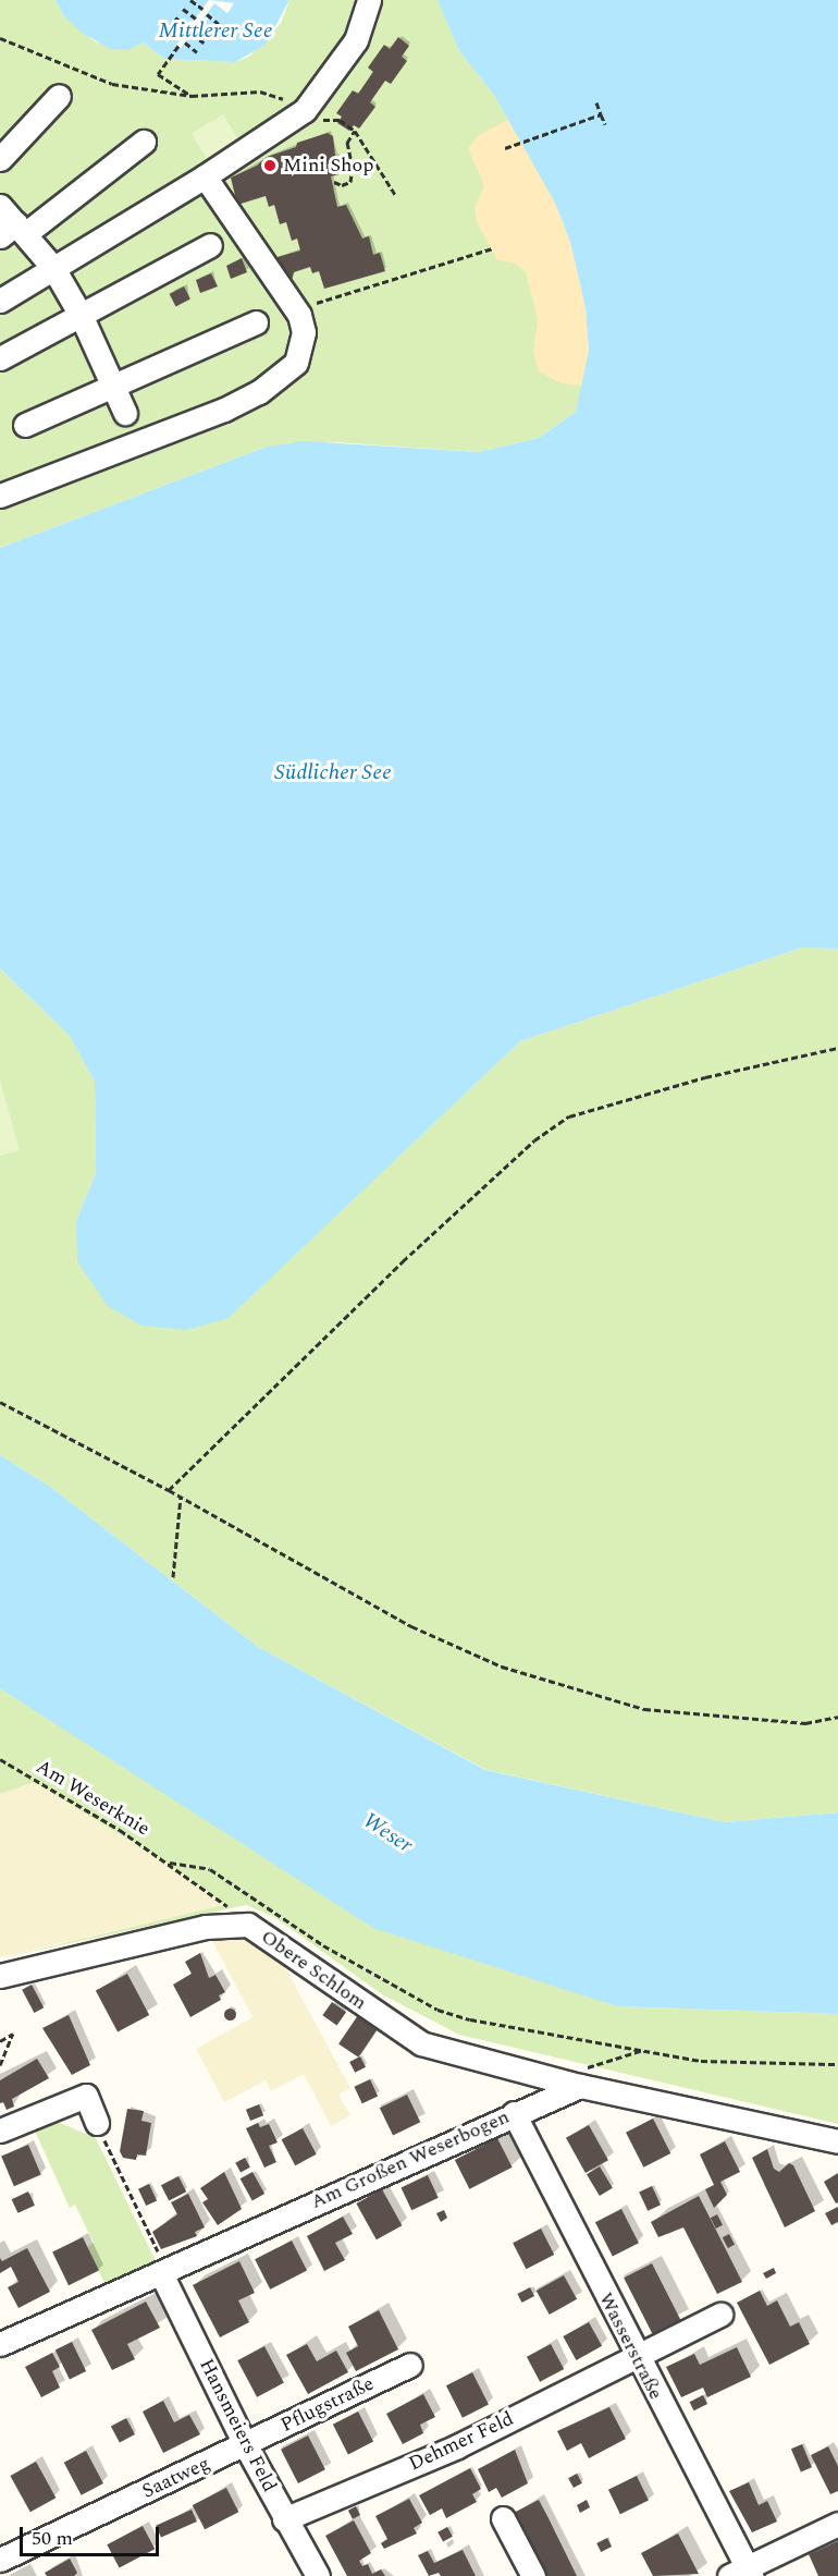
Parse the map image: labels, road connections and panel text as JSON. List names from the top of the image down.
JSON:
{
  "streets": {
    "street": [
      "Obere Schlom",
      "Am Großen Weserbogen",
      "Wasserstraße",
      "Pflugstraße",
      "Hansmeiers Feld",
      "Dehmer Feld",
      "Saatweg"
    ],
    "path": ["Am Weserknie"]
  },
  "crossings": [
    ["Am Weserknie", "Obere Schlom"],
    ["Obere Schlom", "Am Großen Weserbogen"],
    ["Am Großen Weserbogen", "Wasserstraße"],
    ["Am Großen Weserbogen", "Hansmeiers Feld"],
    ["Wasserstraße", "Dehmer Feld"],
    ["Pflugstraße", "Hansmeiers Feld"],
    ["Pflugstraße", "Saatweg"],
    ["Hansmeiers Feld", "Dehmer Feld"],
    ["Hansmeiers Feld", "Saatweg"]
  ],
  "water": ["Mittlerer See", "Südlicher See", "Weser"],
  "places": ["Mini Shop"],
  "scale_bar": "50 m"
}
